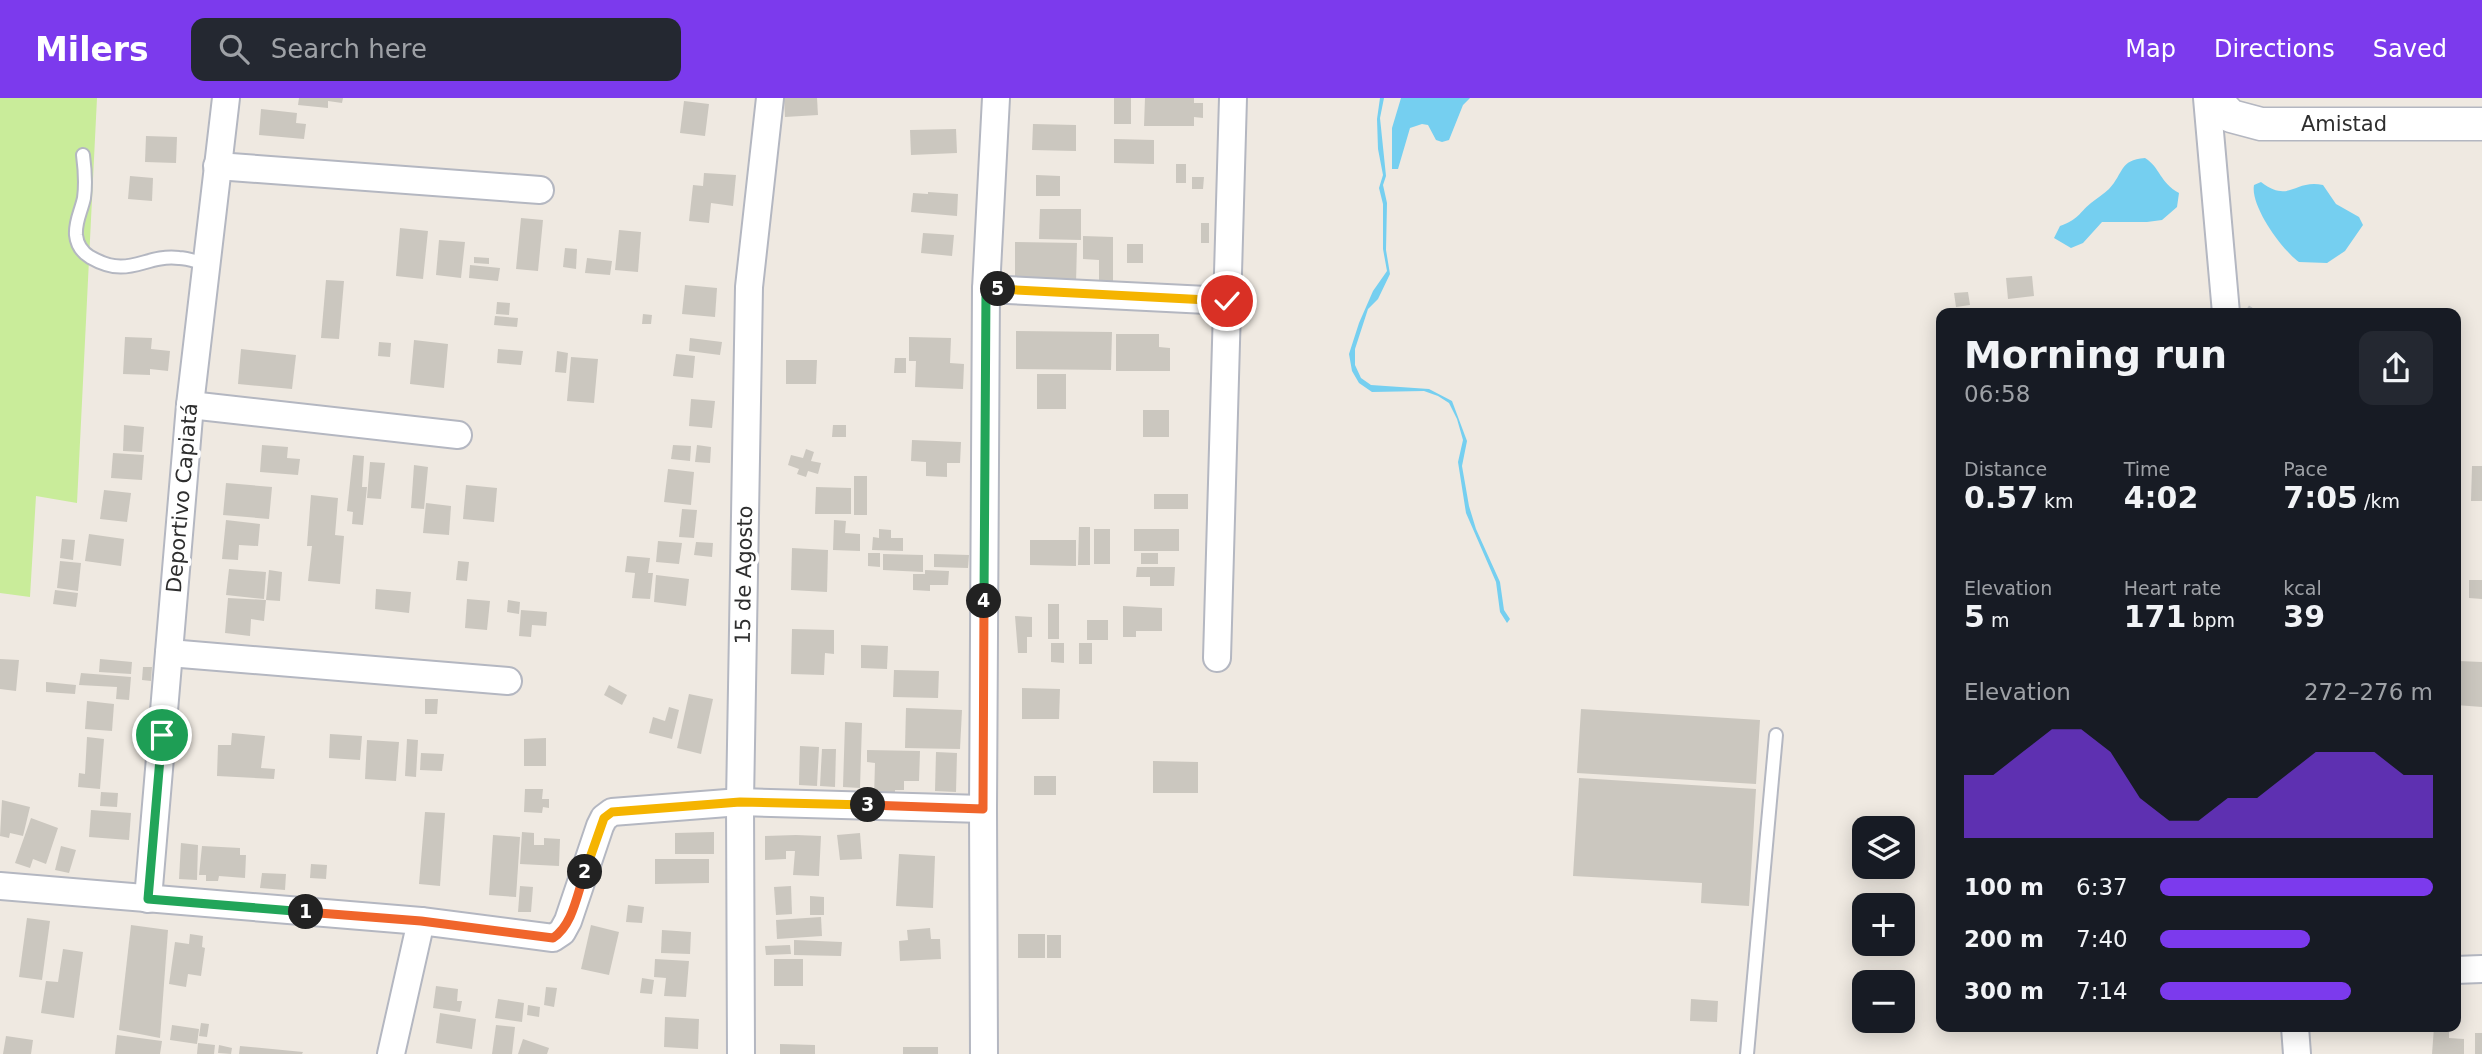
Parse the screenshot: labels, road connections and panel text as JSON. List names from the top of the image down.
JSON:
{
  "streets": {
    "street": ["Amistad", "Deportivo Capiatá", "15 de Agosto"]
  },
  "page": {
    "header": "Milers",
    "search": "Search here",
    "nav": ["Map", "Directions", "Saved"],
    "pins": [
      "5",
      "4",
      "3",
      "2",
      "1"
    ],
    "heading": ["Morning run", "06:58"],
    "stats": [
      ["Distance", "0.57 km"],
      ["Time", "4:02"],
      ["Pace", "7:05 /km"],
      ["Elevation", "5 m"],
      ["Heart rate", "171 bpm"],
      ["kcal", "39"]
    ],
    "chart": ["Elevation", "272–276 m"],
    "map_buttons": ["+", "−"],
    "list": [
      {
        "name": "100 m",
        "note": "6:37"
      },
      {
        "name": "200 m",
        "note": "7:40"
      },
      {
        "name": "300 m",
        "note": "7:14"
      }
    ]
  }
}
